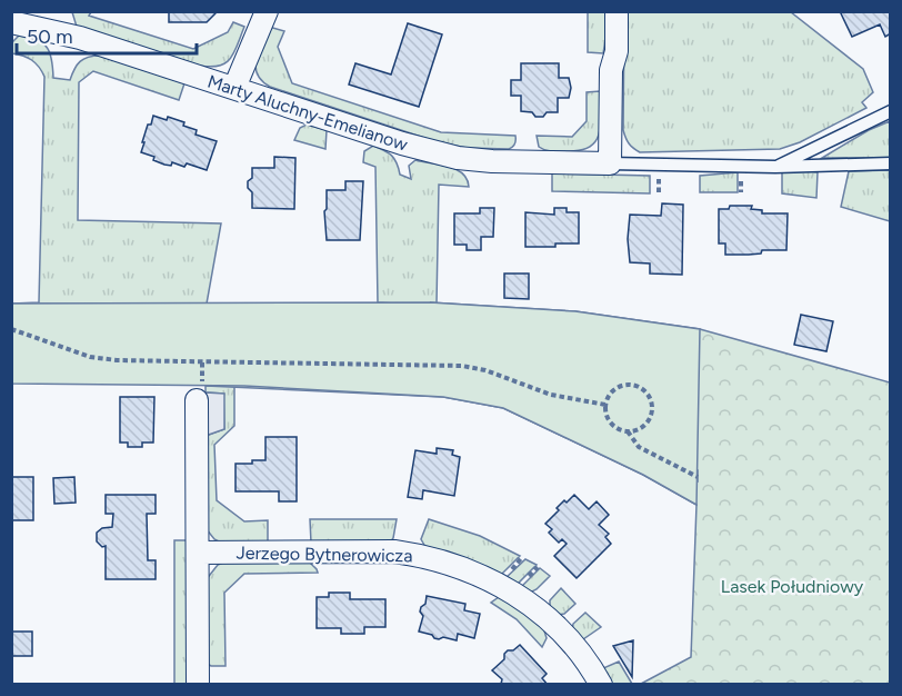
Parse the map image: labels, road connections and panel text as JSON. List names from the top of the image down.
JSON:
{
  "streets": {
    "street": ["Marty Aluchny-Emelianow", "Jerzego Bytnerowicza"]
  },
  "parks": ["Lasek Południowy"],
  "scale_bar": "50 m"
}
